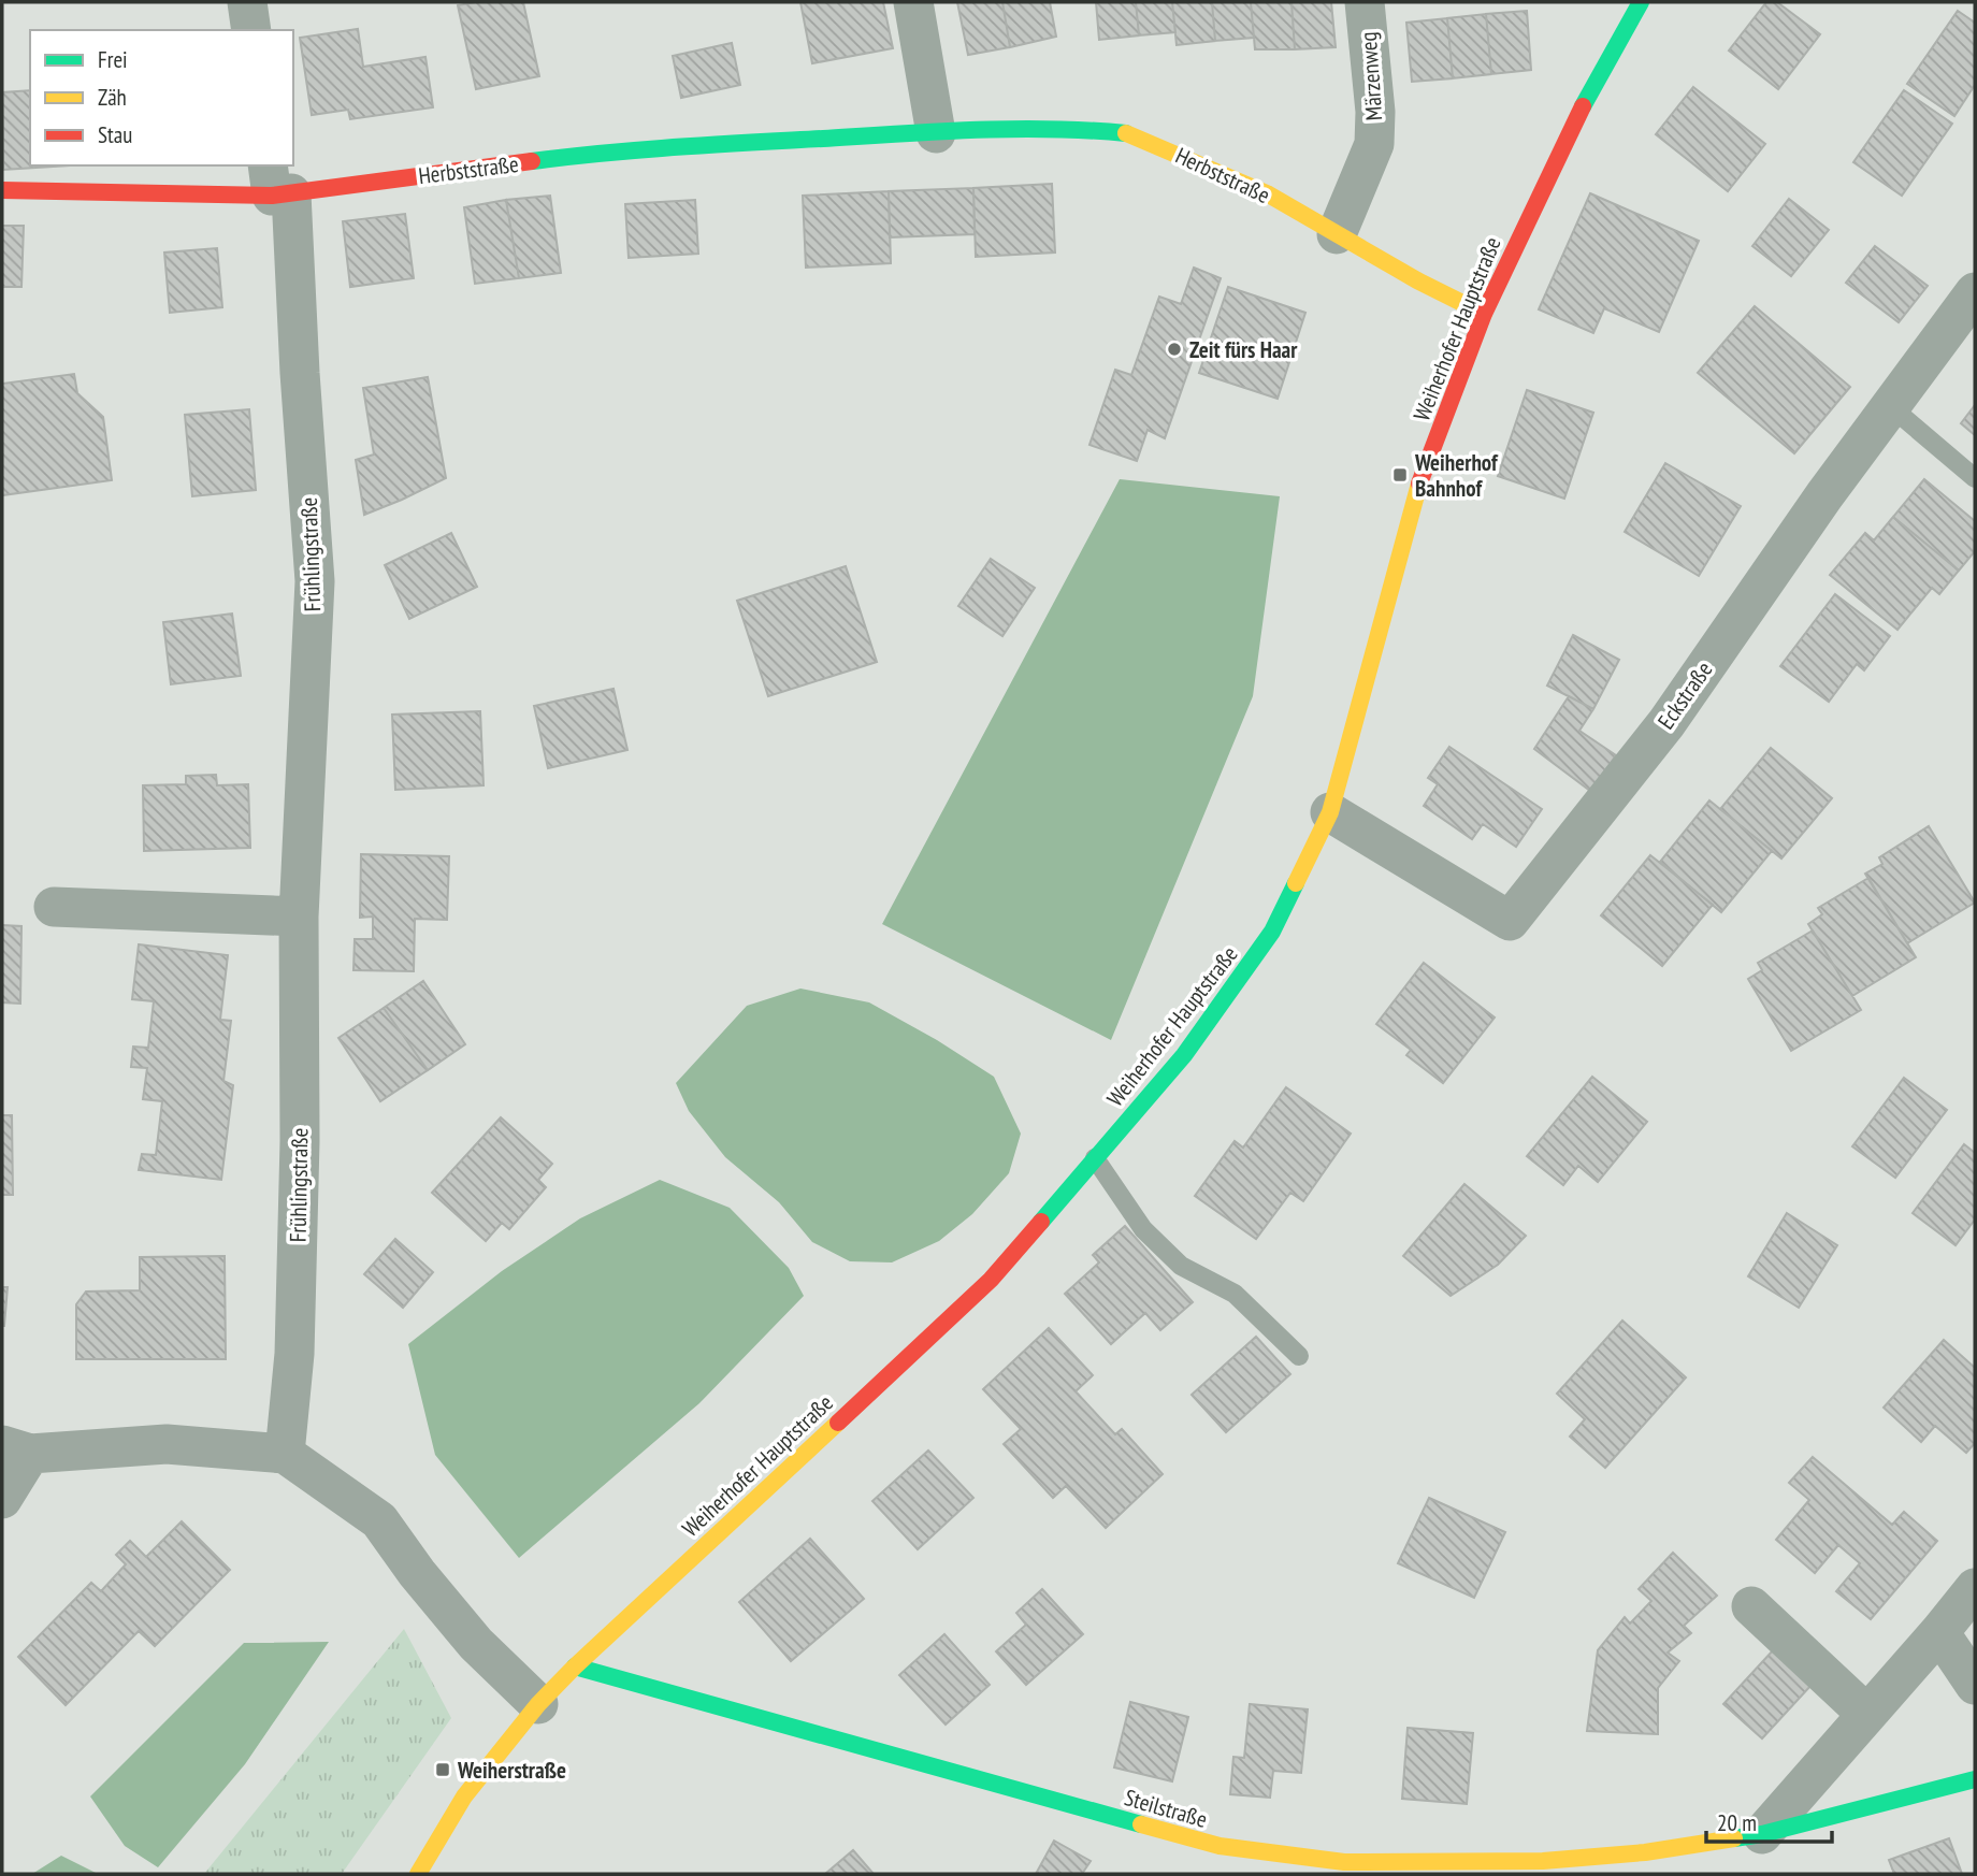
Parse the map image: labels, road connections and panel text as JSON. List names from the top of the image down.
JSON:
{
  "streets": {
    "street": [
      "Märzenweg",
      "Herbststraße",
      "Weiherhofer Hauptstraße",
      "Frühlingstraße",
      "Eckstraße",
      "Steilstraße"
    ]
  },
  "crossings": [
    ["Märzenweg", "Herbststraße"],
    ["Herbststraße", "Weiherhofer Hauptstraße"],
    ["Herbststraße", "Frühlingstraße"],
    ["Weiherhofer Hauptstraße", "Eckstraße"],
    ["Weiherhofer Hauptstraße", "Steilstraße"]
  ],
  "places": {
    "other": ["Zeit fürs Haar"],
    "transit": ["Weiherhof Bahnhof", "Weiherstraße"]
  },
  "legend": ["Frei", "Zäh", "Stau"],
  "scale_bar": "20 m"
}
